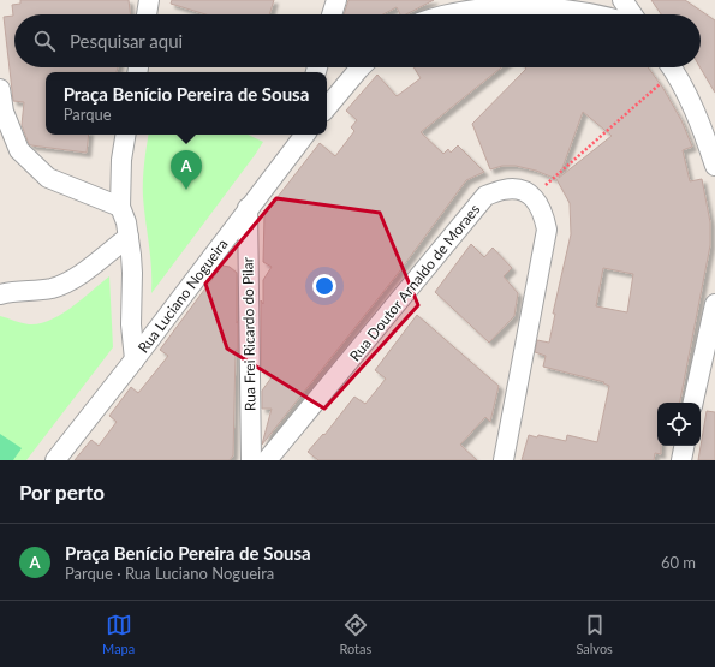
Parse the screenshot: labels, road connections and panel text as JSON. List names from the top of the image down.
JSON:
{
  "streets": {
    "street": ["Rua Doutor Arnaldo de Moraes", "Rua Luciano Nogueira", "Rua Frei Ricardo do Pilar"]
  },
  "crossings": [
    ["Rua Luciano Nogueira", "Rua Frei Ricardo do Pilar"]
  ],
  "page": {
    "search": "Pesquisar aqui",
    "popup": ["Praça Benício Pereira de Sousa", "Parque"],
    "pins": "A",
    "heading": "Por perto",
    "list": [
      {
        "mark": "A",
        "name": "Praça Benício Pereira de Sousa",
        "note": "Parque · Rua Luciano Nogueira",
        "value": "60 m"
      }
    ],
    "nav": ["Mapa", "Rotas", "Salvos"]
  }
}
